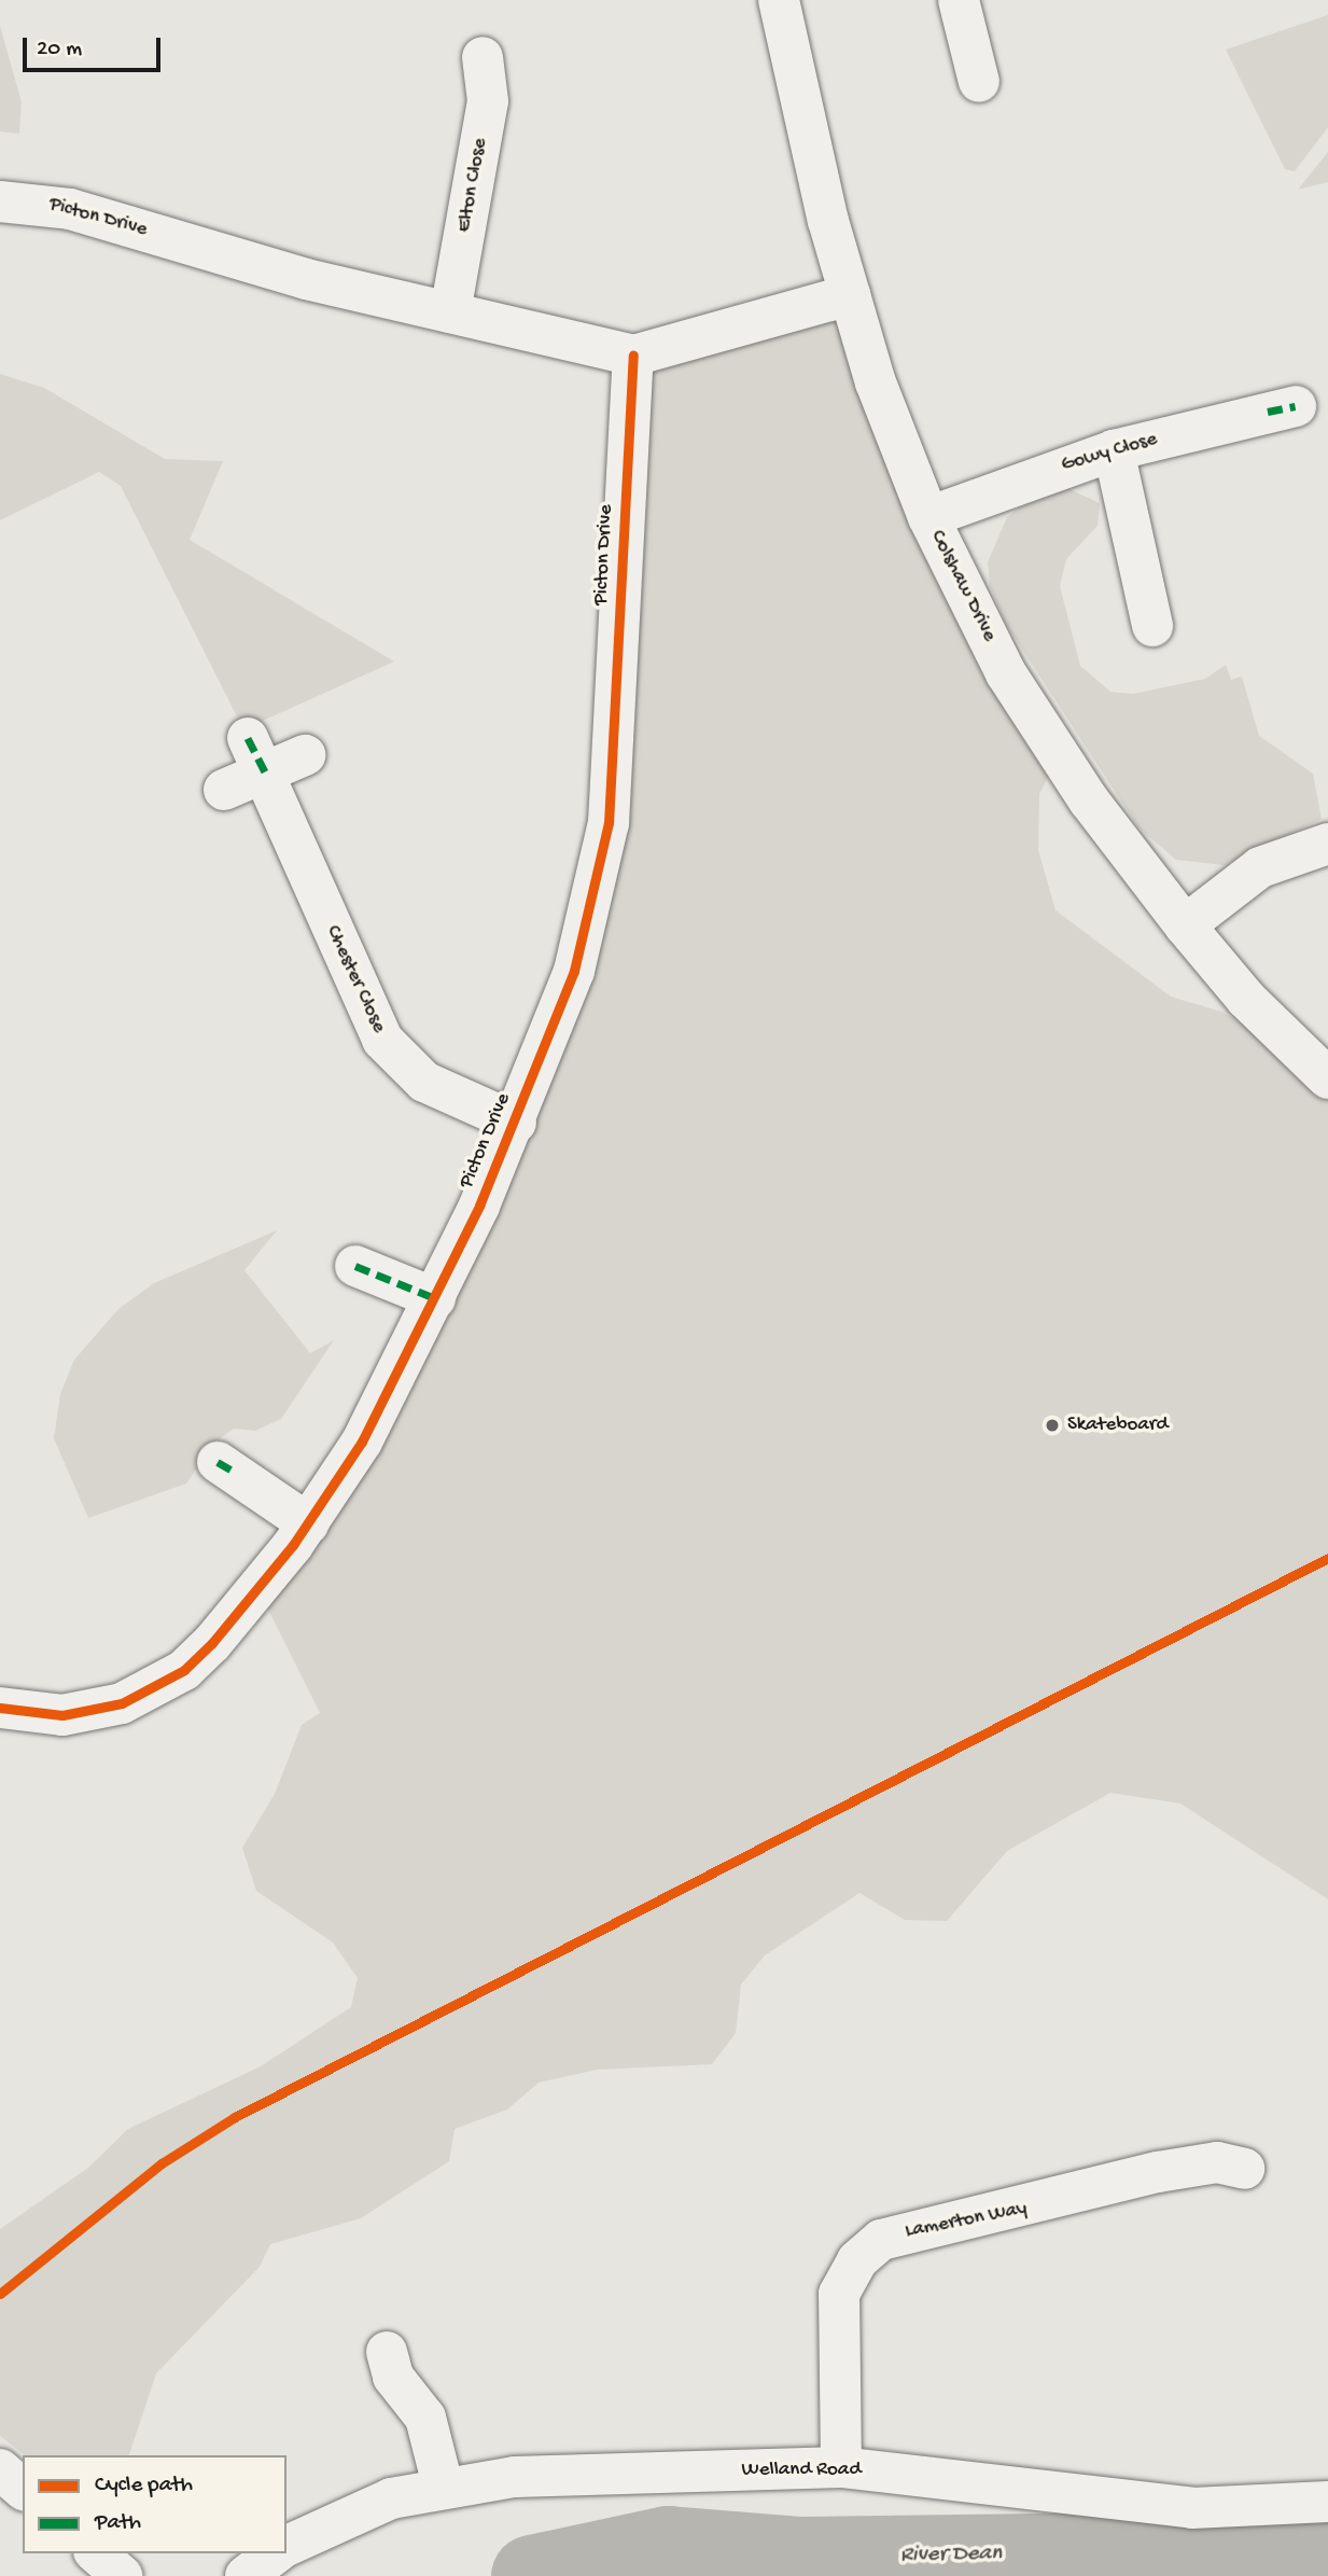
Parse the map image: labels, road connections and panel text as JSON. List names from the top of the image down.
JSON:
{
  "streets": {
    "street": [
      "Elton Close",
      "Picton Drive",
      "Gowy Close",
      "Colshaw Drive",
      "Chester Close",
      "Lamerton Way",
      "Welland Road"
    ]
  },
  "crossings": [
    ["Elton Close", "Picton Drive"],
    ["Picton Drive", "Colshaw Drive"],
    ["Picton Drive", "Chester Close"],
    ["Gowy Close", "Colshaw Drive"],
    ["Lamerton Way", "Welland Road"]
  ],
  "water": ["River Dean"],
  "places": ["Skateboard"],
  "legend": ["Cycle path", "Path"],
  "scale_bar": "20 m"
}
